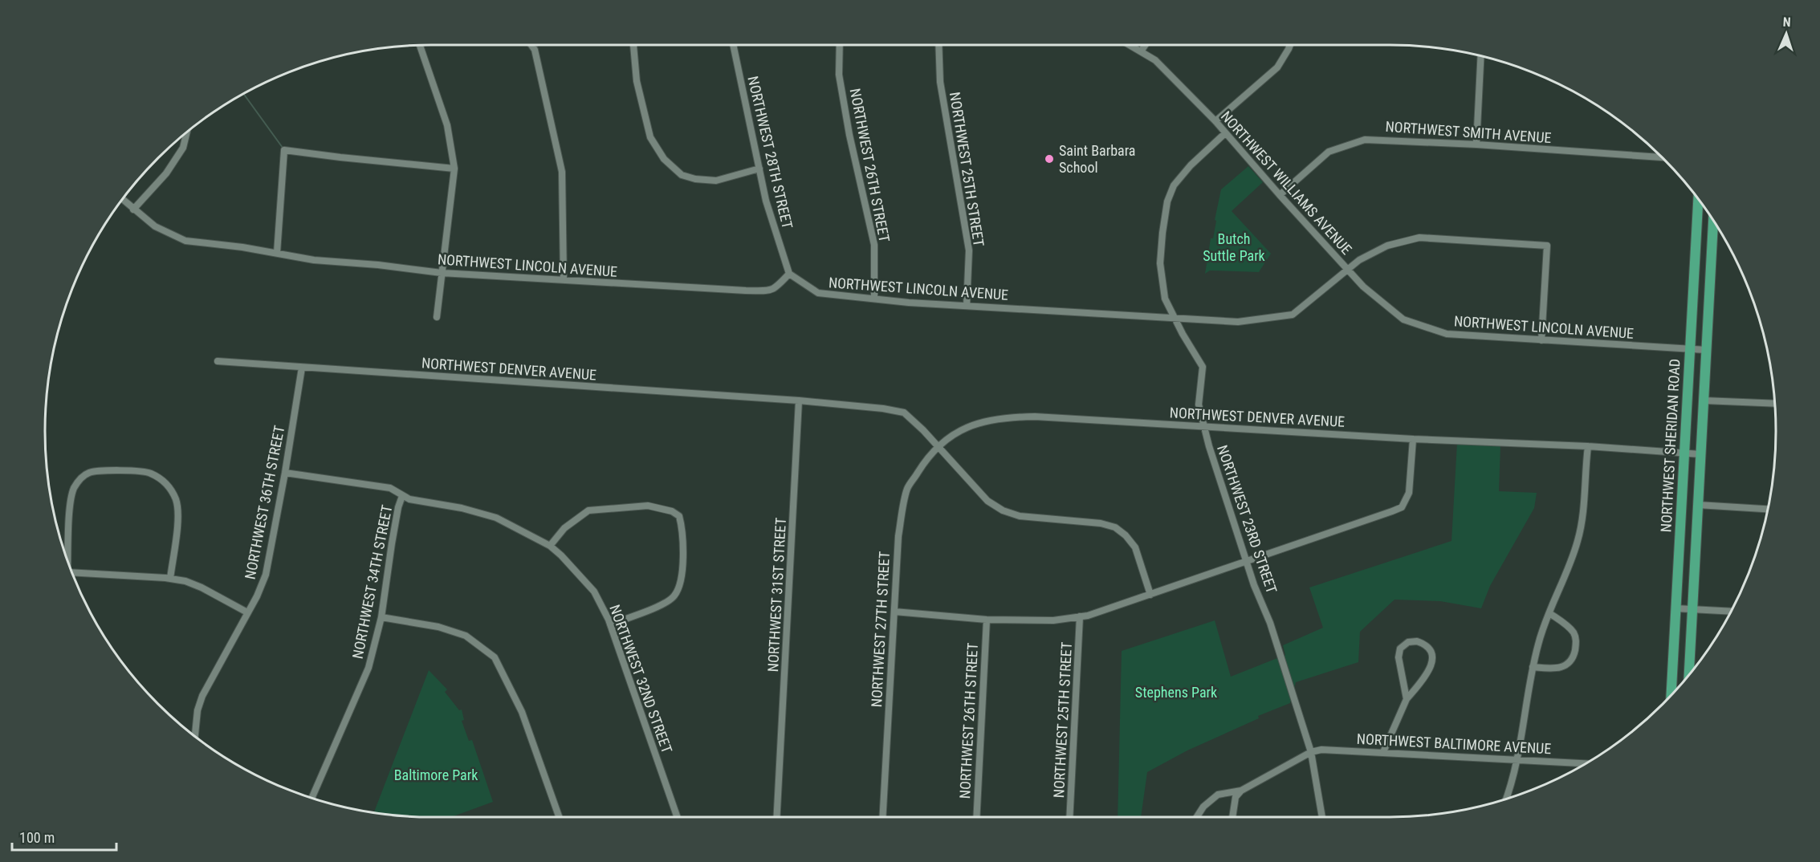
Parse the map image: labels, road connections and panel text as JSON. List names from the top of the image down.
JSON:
{
  "streets": {
    "main road": ["NORTHWEST SHERIDAN ROAD"],
    "street": [
      "NORTHWEST SMITH AVENUE",
      "NORTHWEST 28TH STREET",
      "NORTHWEST 26TH STREET",
      "NORTHWEST 25TH STREET",
      "NORTHWEST WILLIAMS AVENUE",
      "NORTHWEST LINCOLN AVENUE",
      "NORTHWEST DENVER AVENUE",
      "NORTHWEST 36TH STREET",
      "NORTHWEST 23RD STREET",
      "NORTHWEST 34TH STREET",
      "NORTHWEST 31ST STREET",
      "NORTHWEST 27TH STREET",
      "NORTHWEST 32ND STREET",
      "NORTHWEST BALTIMORE AVENUE"
    ]
  },
  "crossings": [
    ["NORTHWEST SMITH AVENUE", "NORTHWEST WILLIAMS AVENUE"],
    ["NORTHWEST 28TH STREET", "NORTHWEST LINCOLN AVENUE"],
    ["NORTHWEST 26TH STREET", "NORTHWEST LINCOLN AVENUE"],
    ["NORTHWEST 25TH STREET", "NORTHWEST LINCOLN AVENUE"],
    ["NORTHWEST WILLIAMS AVENUE", "NORTHWEST LINCOLN AVENUE"],
    ["NORTHWEST WILLIAMS AVENUE", "NORTHWEST 23RD STREET"],
    ["NORTHWEST LINCOLN AVENUE", "NORTHWEST SHERIDAN ROAD"],
    ["NORTHWEST LINCOLN AVENUE", "NORTHWEST 23RD STREET"],
    ["NORTHWEST DENVER AVENUE", "NORTHWEST SHERIDAN ROAD"],
    ["NORTHWEST DENVER AVENUE", "NORTHWEST 36TH STREET"],
    ["NORTHWEST DENVER AVENUE", "NORTHWEST 23RD STREET"],
    ["NORTHWEST DENVER AVENUE", "NORTHWEST 31ST STREET"],
    ["NORTHWEST DENVER AVENUE", "NORTHWEST 27TH STREET"],
    ["NORTHWEST 36TH STREET", "NORTHWEST 32ND STREET"],
    ["NORTHWEST 23RD STREET", "NORTHWEST BALTIMORE AVENUE"],
    ["NORTHWEST 34TH STREET", "NORTHWEST 32ND STREET"]
  ],
  "parks": ["Butch Suttle Park", "Stephens Park", "Baltimore Park"],
  "places": ["Saint Barbara School"],
  "scale_bar": "100 m",
  "north": "top"
}
